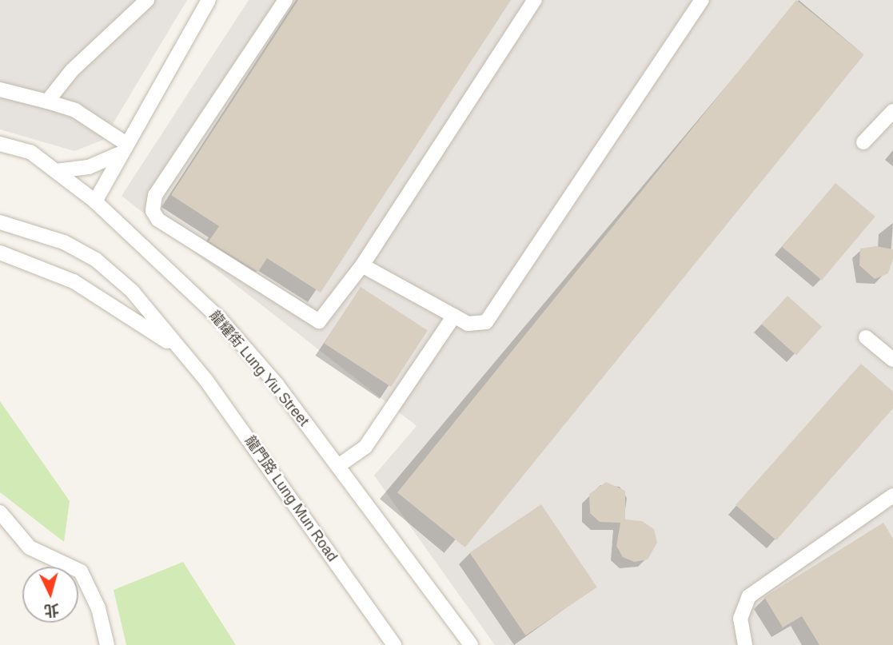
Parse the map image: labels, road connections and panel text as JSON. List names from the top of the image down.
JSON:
{
  "streets": {
    "street": ["龍耀街 Lung Yiu Street", "龍門路 Lung Mun Road"]
  },
  "north": "bottom"
}
